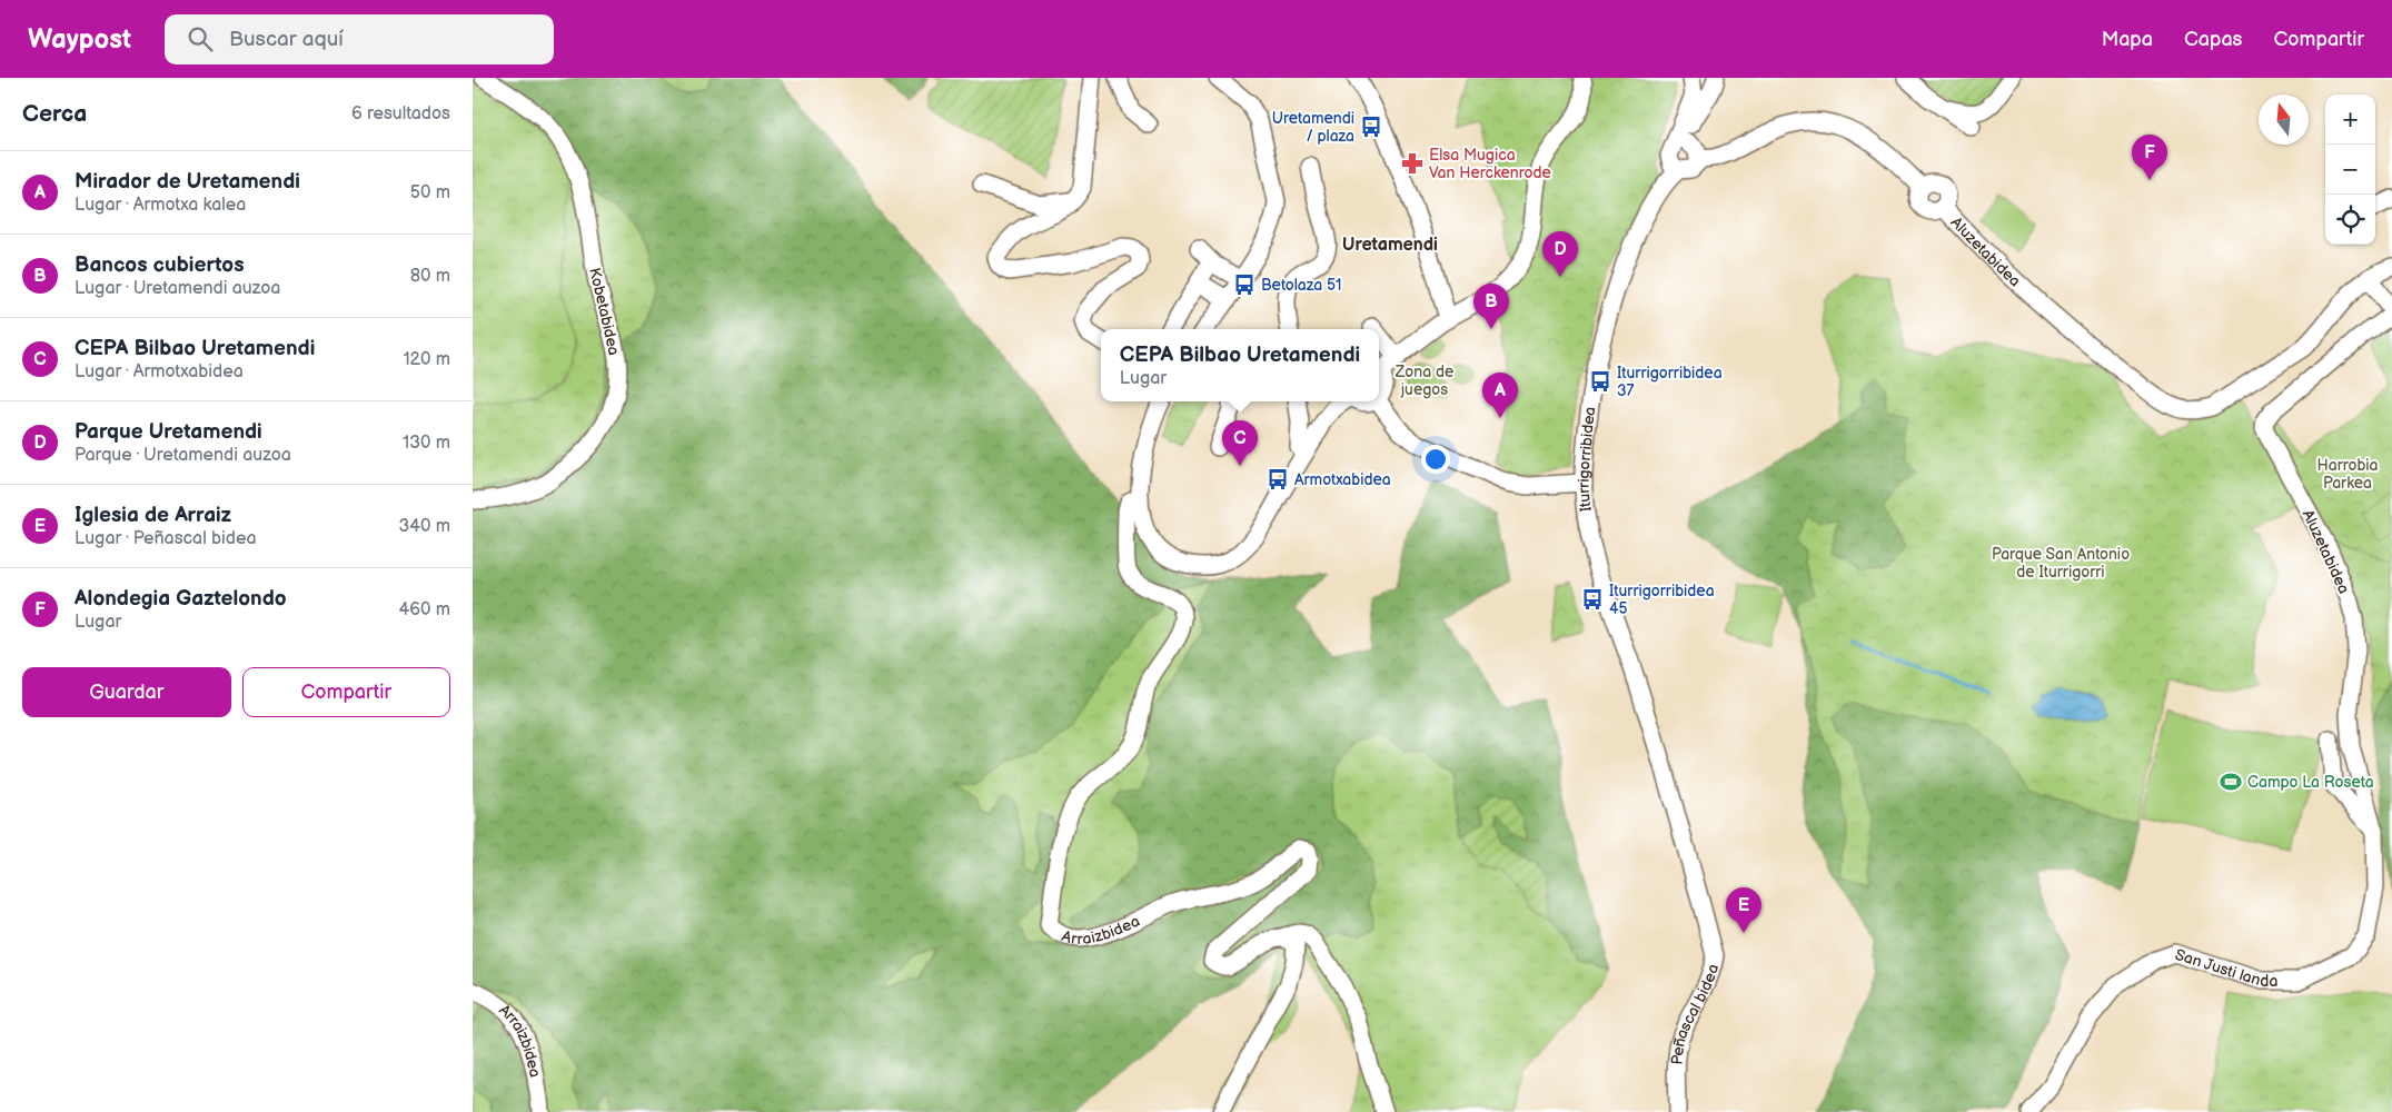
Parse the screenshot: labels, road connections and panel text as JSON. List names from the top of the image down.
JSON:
{
  "streets": {
    "street": [
      "Aluzetabidea",
      "Kobetabidea",
      "Iturrigorribidea",
      "Arraizbidea",
      "San Justi landa",
      "Peñascal bidea"
    ]
  },
  "crossings": [
    ["Aluzetabidea", "Iturrigorribidea"],
    ["Aluzetabidea", "San Justi landa"],
    ["Iturrigorribidea", "Peñascal bidea"]
  ],
  "districts": ["Uretamendi"],
  "parks": ["Zona de juegos", "Harrobia Parkea", "Parque San Antonio de Iturrigorri"],
  "places": {
    "bus stop": [
      "Uretamendi / plaza",
      "Betolaza 51",
      "Iturrigorribidea 37",
      "Armotxabidea",
      "Iturrigorribidea 45"
    ],
    "pharmacy": ["Elsa Mugica Van Herckenrode"],
    "sports": ["Campo La Roseta"]
  },
  "north": "top",
  "page": {
    "header": "Waypost",
    "search": "Buscar aquí",
    "nav": ["Mapa", "Capas", "Compartir"],
    "heading": ["Cerca", "6 resultados"],
    "map_buttons": ["+", "−"],
    "pins": [
      "F",
      "D",
      "B",
      "A",
      "C",
      "E"
    ],
    "list": [
      {
        "mark": "A",
        "name": "Mirador de Uretamendi",
        "note": "Lugar · Armotxa kalea",
        "value": "50 m"
      },
      {
        "mark": "B",
        "name": "Bancos cubiertos",
        "note": "Lugar · Uretamendi auzoa",
        "value": "80 m"
      },
      {
        "mark": "C",
        "name": "CEPA Bilbao Uretamendi",
        "note": "Lugar · Armotxabidea",
        "value": "120 m"
      },
      {
        "mark": "D",
        "name": "Parque Uretamendi",
        "note": "Parque · Uretamendi auzoa",
        "value": "130 m"
      },
      {
        "mark": "E",
        "name": "Iglesia de Arraiz",
        "note": "Lugar · Peñascal bidea",
        "value": "340 m"
      },
      {
        "mark": "F",
        "name": "Alondegia Gaztelondo",
        "note": "Lugar",
        "value": "460 m"
      }
    ],
    "popup": ["CEPA Bilbao Uretamendi", "Lugar"],
    "buttons": ["Guardar", "Compartir"]
  }
}
